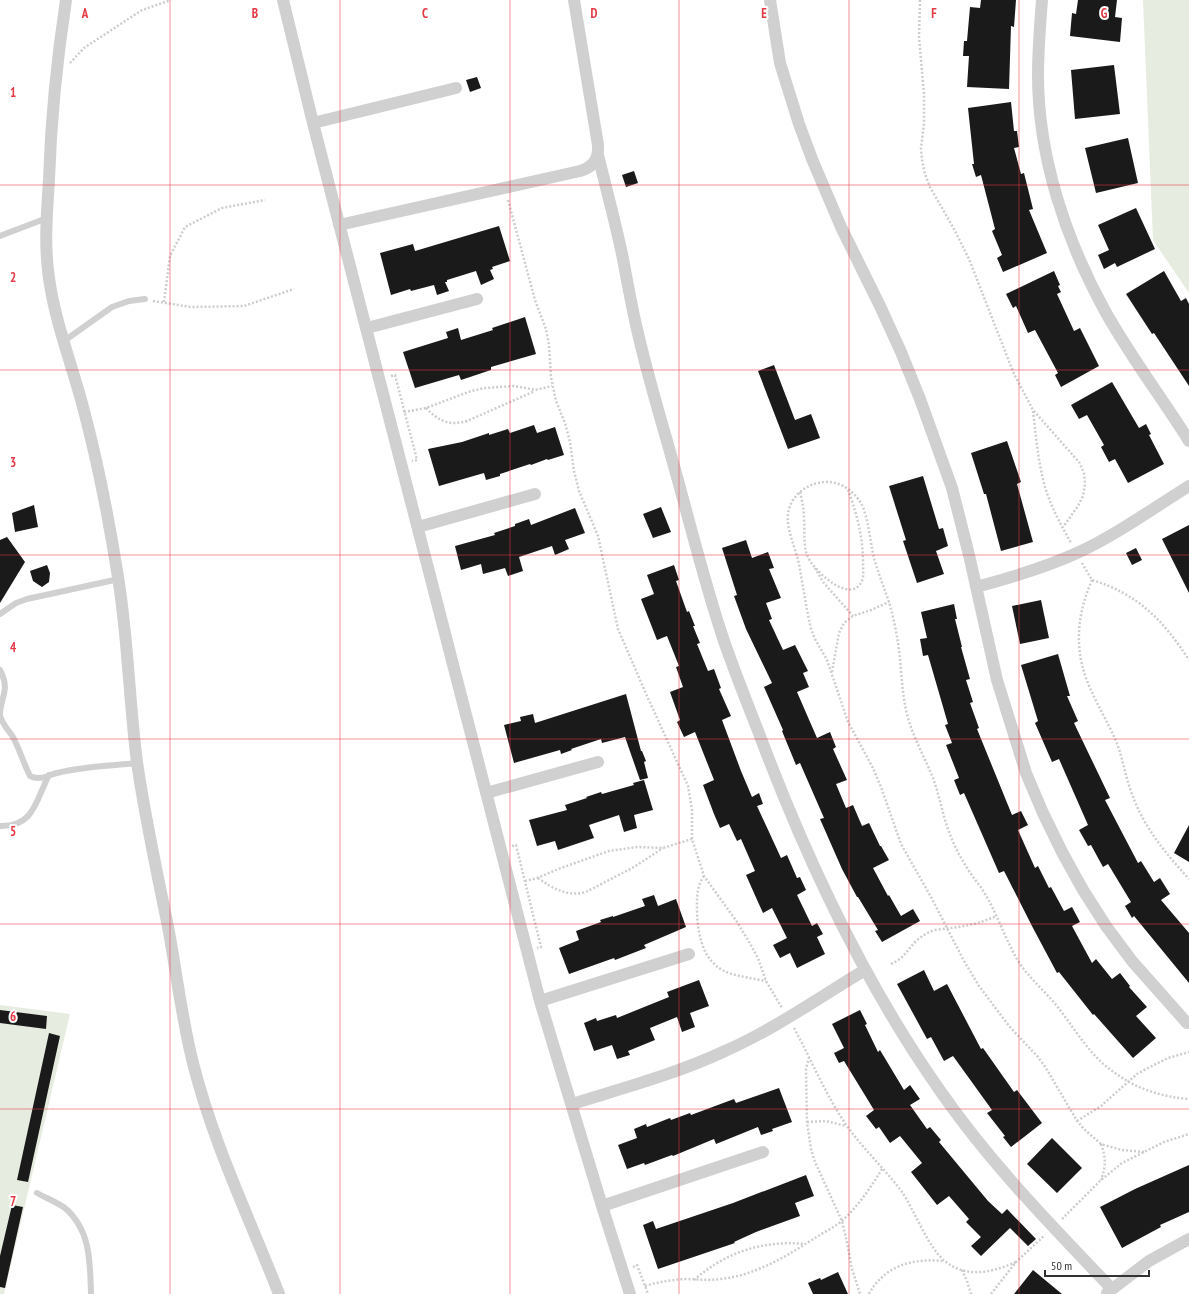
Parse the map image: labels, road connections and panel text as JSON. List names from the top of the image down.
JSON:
{
  "scale_bar": "50 m",
  "grid": {
    "columns": [
      "A",
      "B",
      "C",
      "D",
      "E",
      "F",
      "G"
    ],
    "rows": [
      "1",
      "2",
      "3",
      "4",
      "5",
      "6",
      "7"
    ]
  }
}
